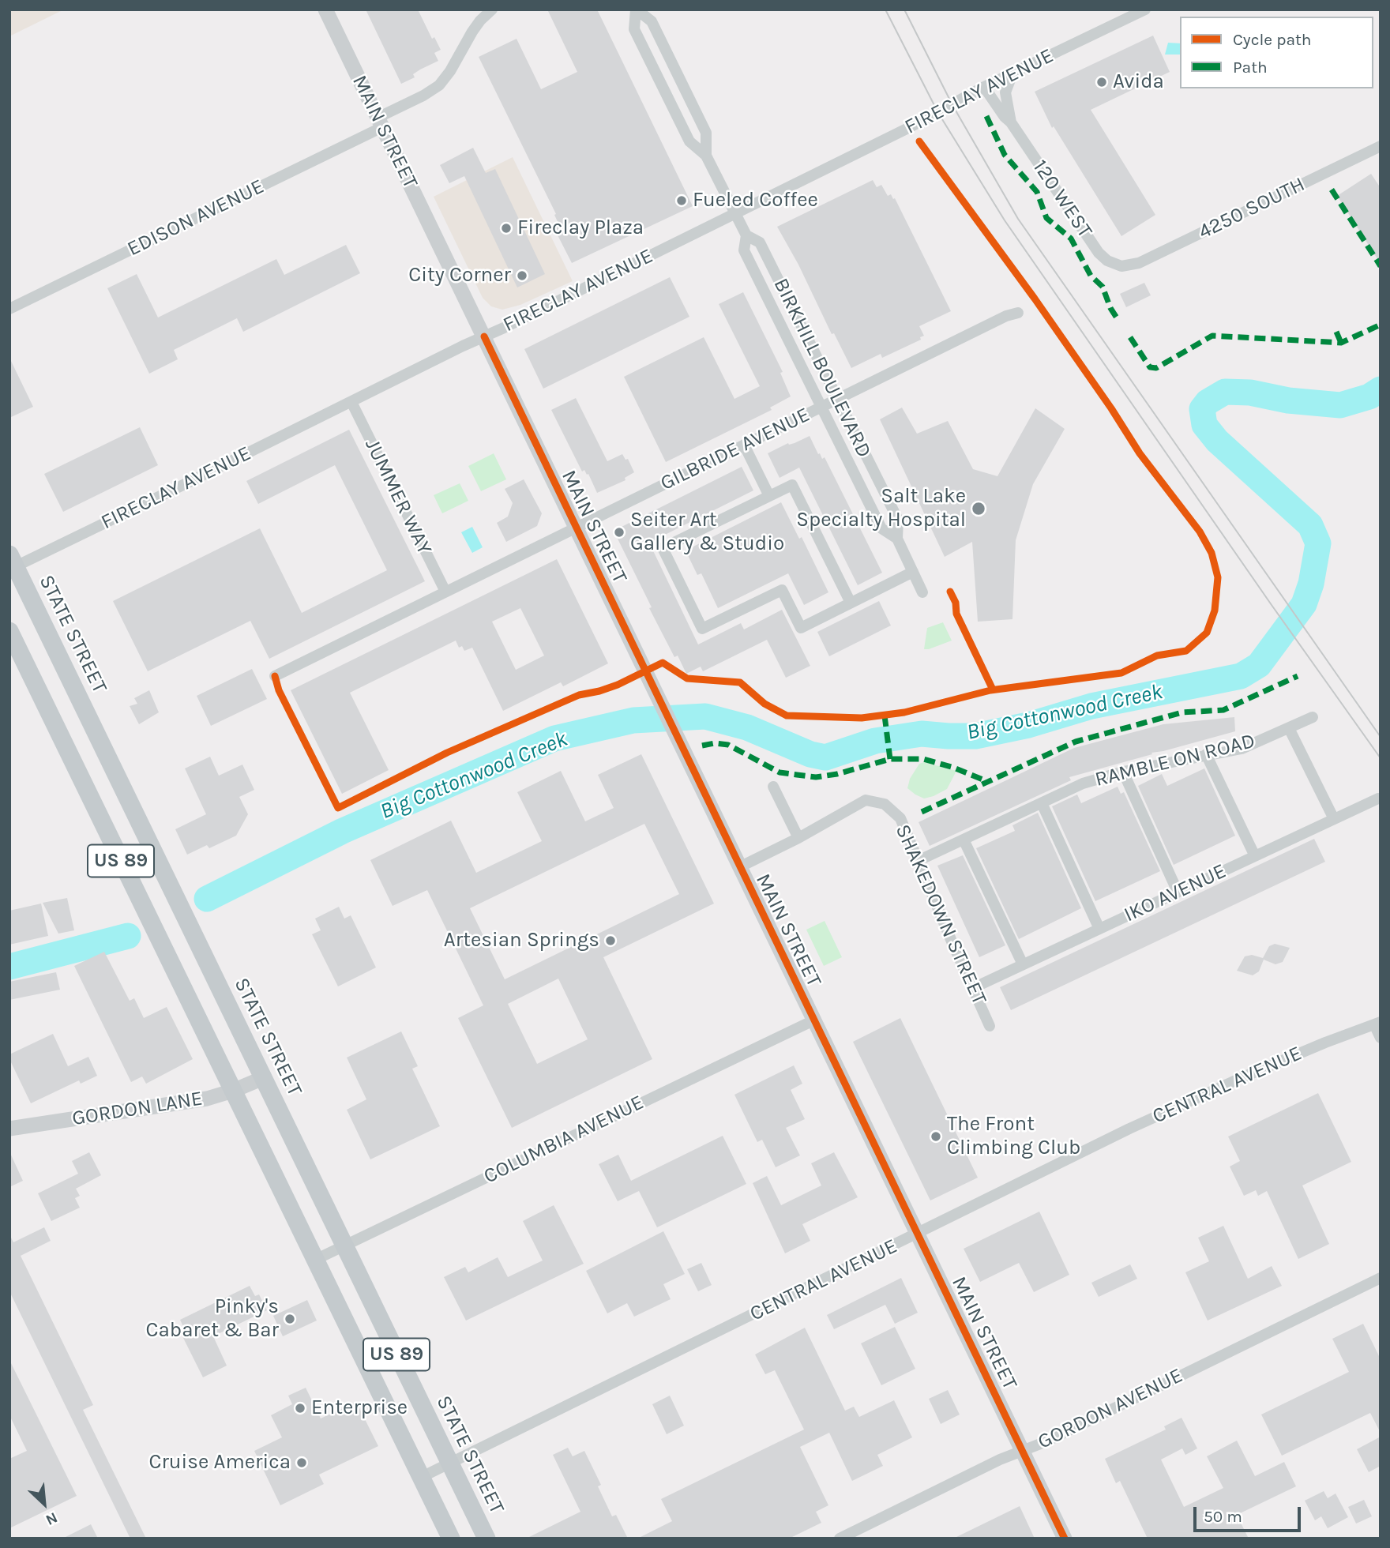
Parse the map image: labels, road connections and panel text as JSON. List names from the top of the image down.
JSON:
{
  "streets": {
    "main road": ["STATE STREET", "US 89"],
    "street": [
      "FIRECLAY AVENUE",
      "MAIN STREET",
      "120 WEST",
      "4250 SOUTH",
      "EDISON AVENUE",
      "BIRKHILL BOULEVARD",
      "GILBRIDE AVENUE",
      "JUMMER WAY",
      "RAMBLE ON ROAD",
      "IKO AVENUE",
      "SHAKEDOWN STREET",
      "CENTRAL AVENUE",
      "GORDON LANE",
      "COLUMBIA AVENUE",
      "GORDON AVENUE"
    ]
  },
  "crossings": [
    ["FIRECLAY AVENUE", "MAIN STREET"],
    ["FIRECLAY AVENUE", "120 WEST"],
    ["FIRECLAY AVENUE", "BIRKHILL BOULEVARD"],
    ["FIRECLAY AVENUE", "JUMMER WAY"],
    ["FIRECLAY AVENUE", "STATE STREET"],
    ["MAIN STREET", "EDISON AVENUE"],
    ["MAIN STREET", "GILBRIDE AVENUE"],
    ["MAIN STREET", "SHAKEDOWN STREET"],
    ["MAIN STREET", "CENTRAL AVENUE"],
    ["MAIN STREET", "COLUMBIA AVENUE"],
    ["MAIN STREET", "GORDON AVENUE"],
    ["120 WEST", "4250 SOUTH"],
    ["BIRKHILL BOULEVARD", "GILBRIDE AVENUE"],
    ["GILBRIDE AVENUE", "JUMMER WAY"],
    ["STATE STREET", "CENTRAL AVENUE"],
    ["STATE STREET", "GORDON LANE"],
    ["STATE STREET", "COLUMBIA AVENUE"],
    ["RAMBLE ON ROAD", "SHAKEDOWN STREET"],
    ["US 89", "CENTRAL AVENUE"],
    ["US 89", "GORDON LANE"],
    ["US 89", "COLUMBIA AVENUE"],
    ["IKO AVENUE", "SHAKEDOWN STREET"]
  ],
  "water": ["Big Cottonwood Creek"],
  "places": [
    "Avida",
    "Fueled Coffee",
    "Fireclay Plaza",
    "City Corner",
    "Salt Lake Specialty Hospital",
    "Seiter Art Gallery & Studio",
    "Artesian Springs",
    "The Front Climbing Club",
    "Pinky's Cabaret & Bar",
    "Enterprise",
    "Cruise America"
  ],
  "legend": ["Cycle path", "Path"],
  "scale_bar": "50 m",
  "north": "bottom right"
}
